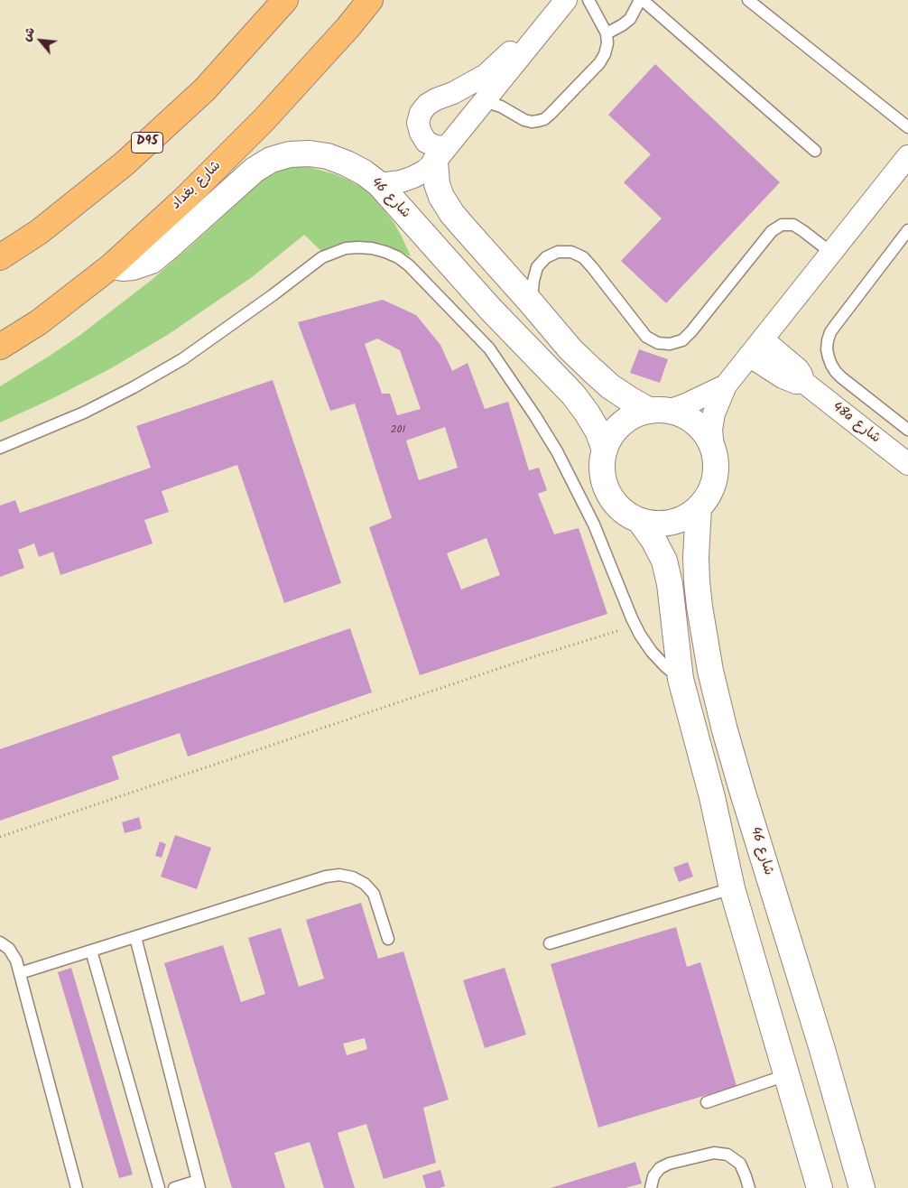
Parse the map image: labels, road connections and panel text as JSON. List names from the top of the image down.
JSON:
{
  "streets": {
    "main road": ["D95", "شارع بغداد"],
    "street": ["شارع 46", "48a شارع"]
  },
  "crossings": [
    ["شارع بغداد", "شارع 46"]
  ],
  "house_numbers": ["201"],
  "north": "top left"
}
